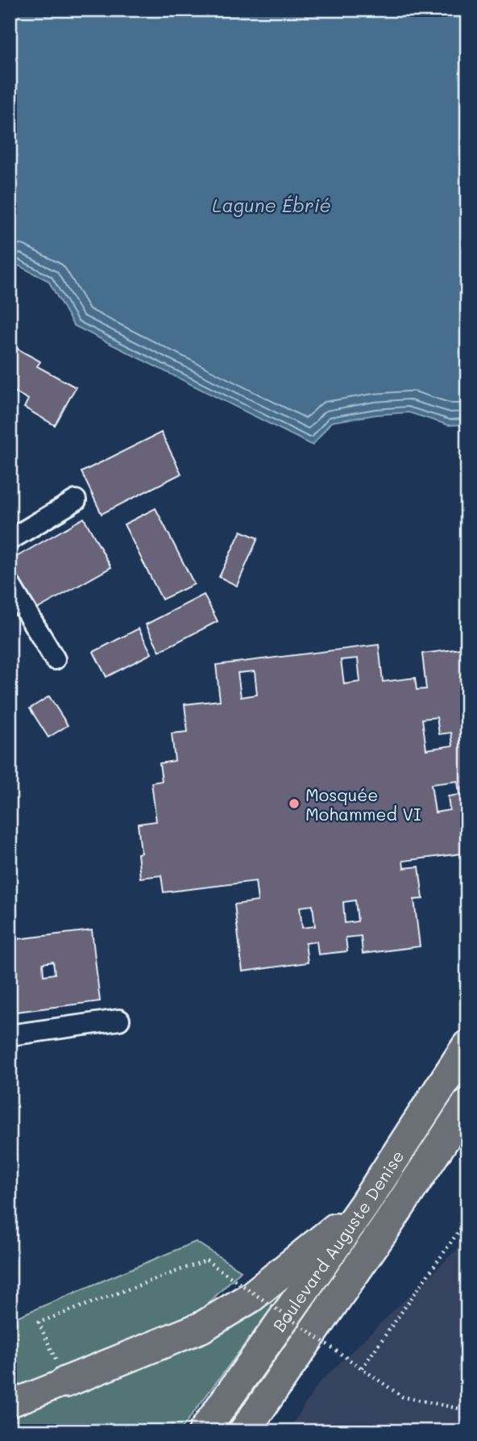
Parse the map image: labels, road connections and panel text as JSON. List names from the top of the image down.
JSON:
{
  "streets": {
    "highway": ["Boulevard Auguste Denise"]
  },
  "water": ["Lagune Ébrié"],
  "places": ["Mosquée Mohammed VI"]
}
